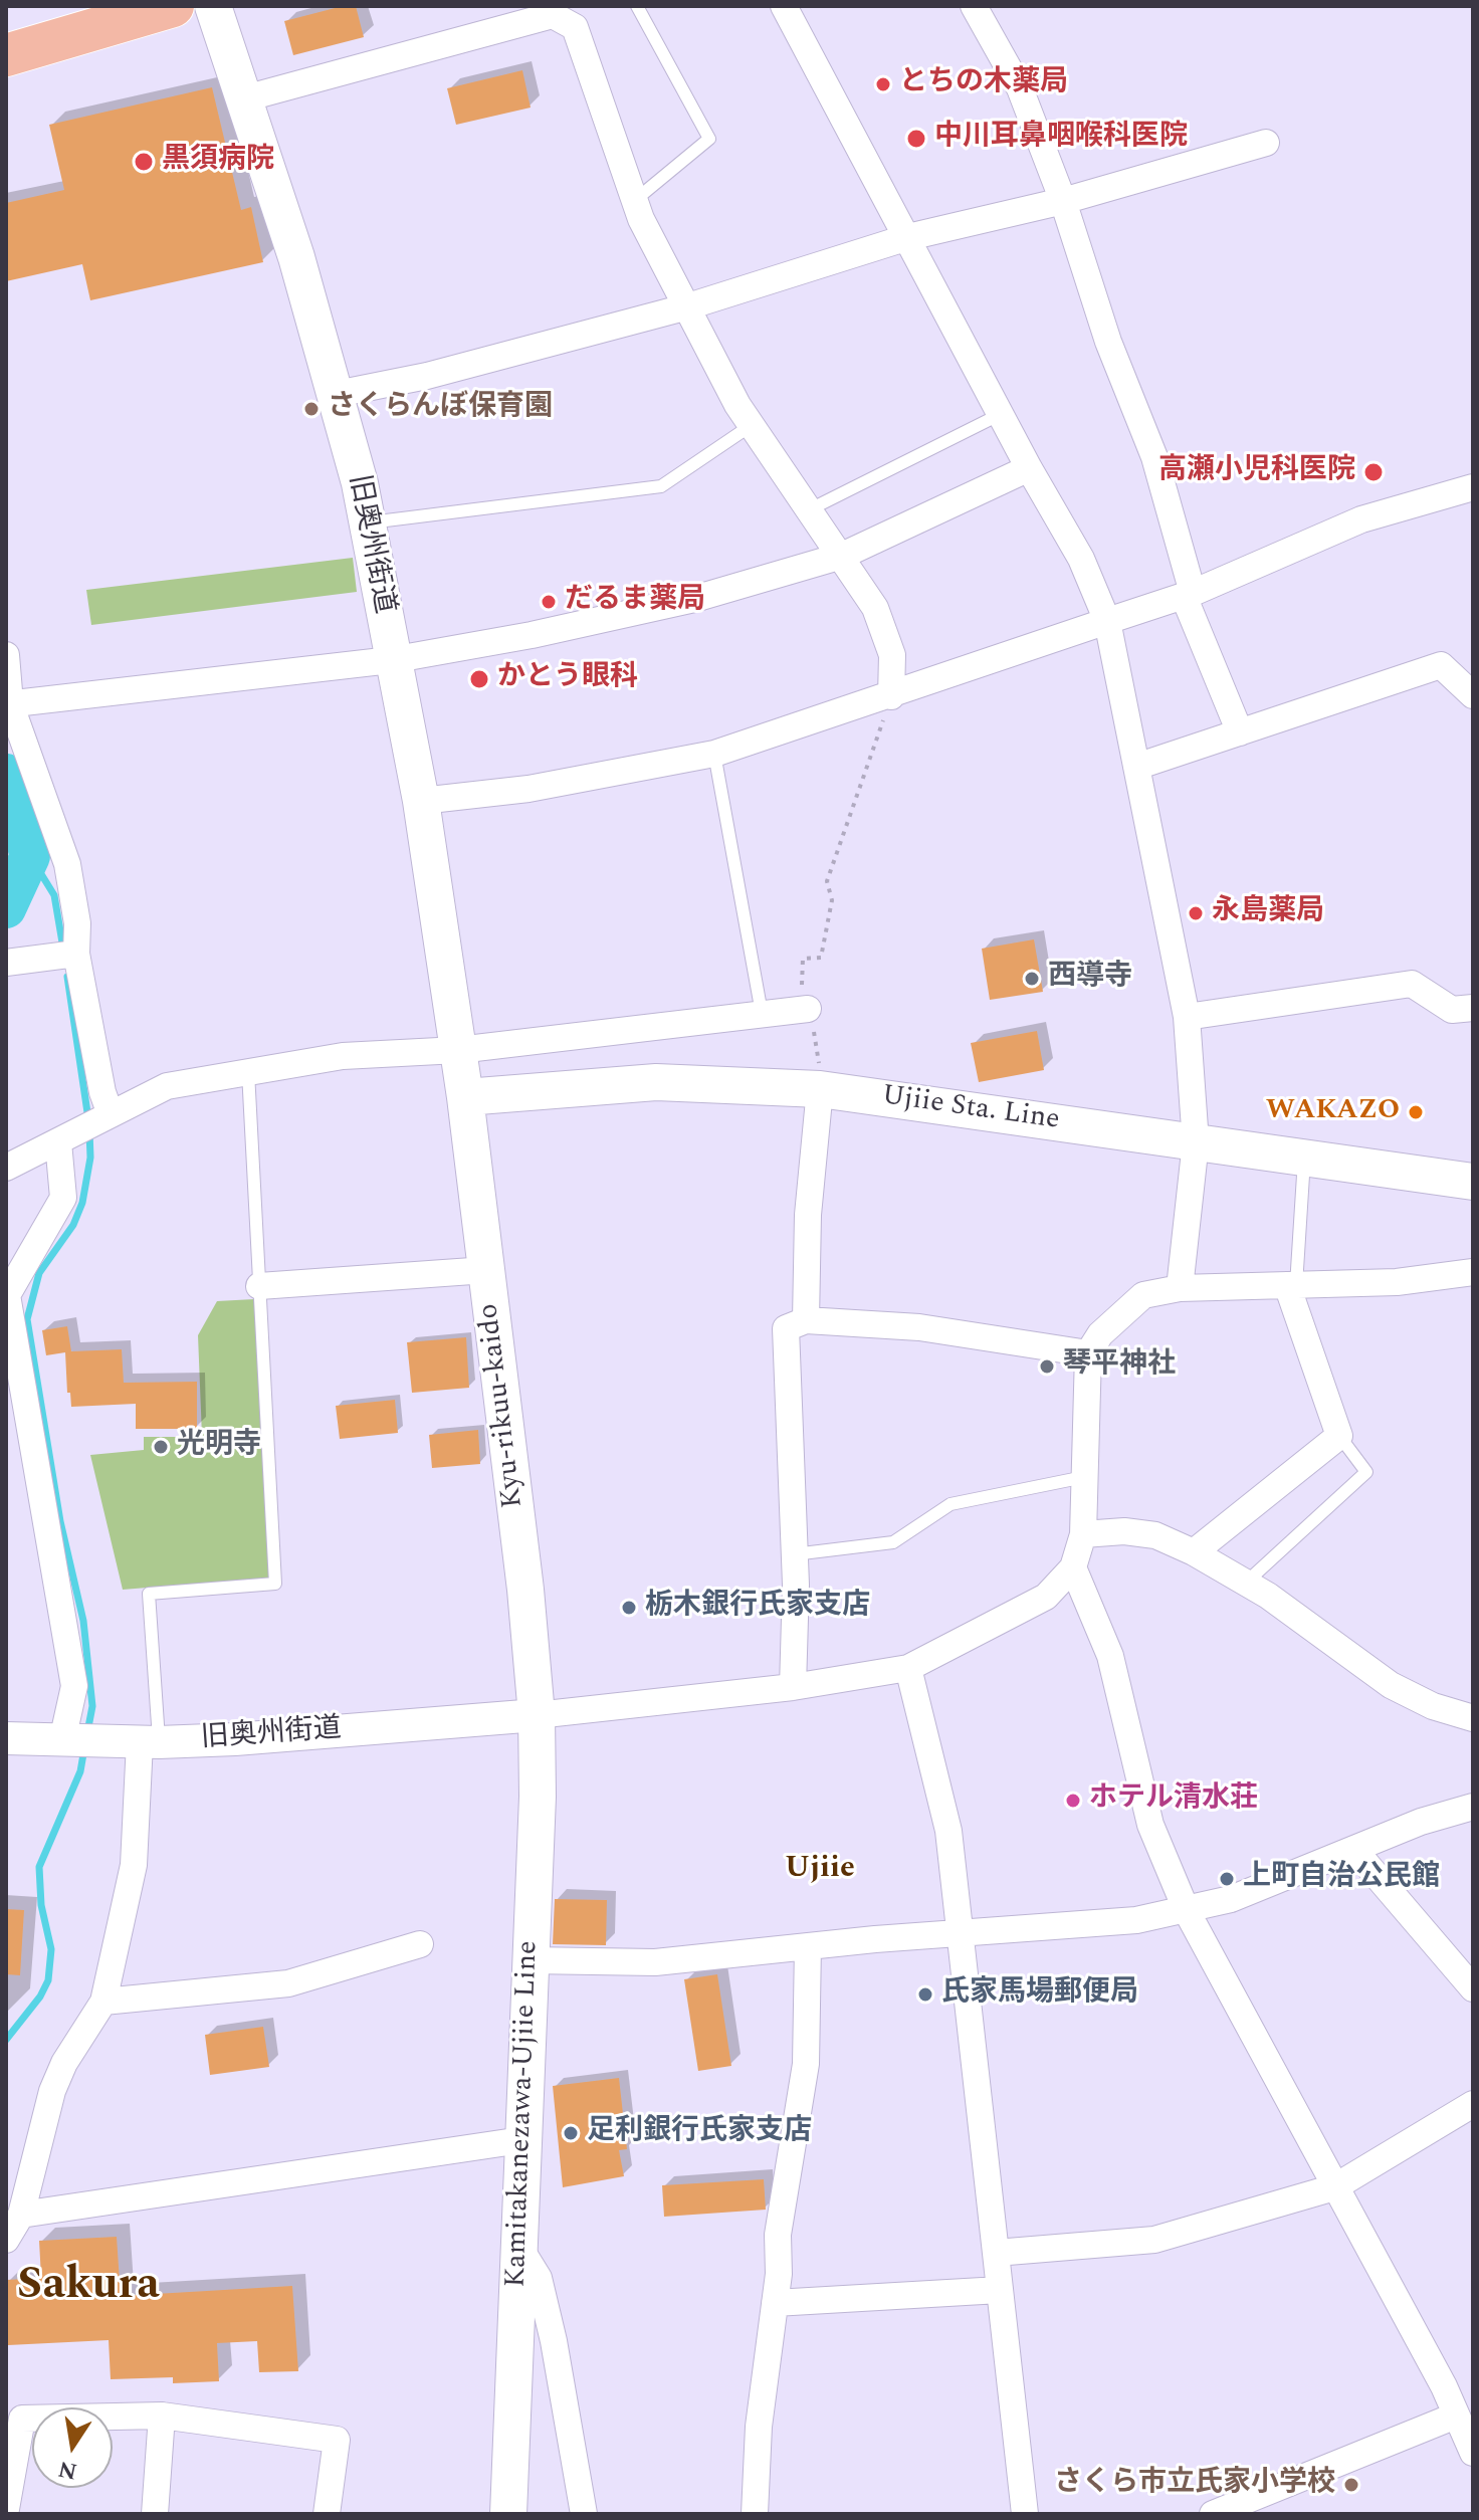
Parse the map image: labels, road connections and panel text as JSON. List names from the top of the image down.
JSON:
{
  "streets": {
    "main road": [
      "旧奥州街道",
      "Ujiie Sta. Line",
      "Kyu-rikuu-kaido",
      "Kamitakanezawa-Ujiie Line"
    ]
  },
  "crossings": [
    ["旧奥州街道", "Ujiie Sta. Line"],
    ["旧奥州街道", "Kyu-rikuu-kaido"],
    ["旧奥州街道", "Kamitakanezawa-Ujiie Line"],
    ["Ujiie Sta. Line", "Kyu-rikuu-kaido"],
    ["Kyu-rikuu-kaido", "Kamitakanezawa-Ujiie Line"]
  ],
  "districts": ["Ujiie", "Sakura"],
  "places": [
    "とちの木薬局",
    "中川耳鼻咽喉科医院",
    "黒須病院",
    "さくらんぼ保育園",
    "高瀬小児科医院",
    "だるま薬局",
    "かとう眼科",
    "永島薬局",
    "西導寺",
    "WAKAZO",
    "琴平神社",
    "光明寺",
    "栃木銀行氏家支店",
    "ホテル清水荘",
    "上町自治公民館",
    "氏家馬場郵便局",
    "足利銀行氏家支店",
    "さくら市立氏家小学校"
  ],
  "north": "bottom"
}
